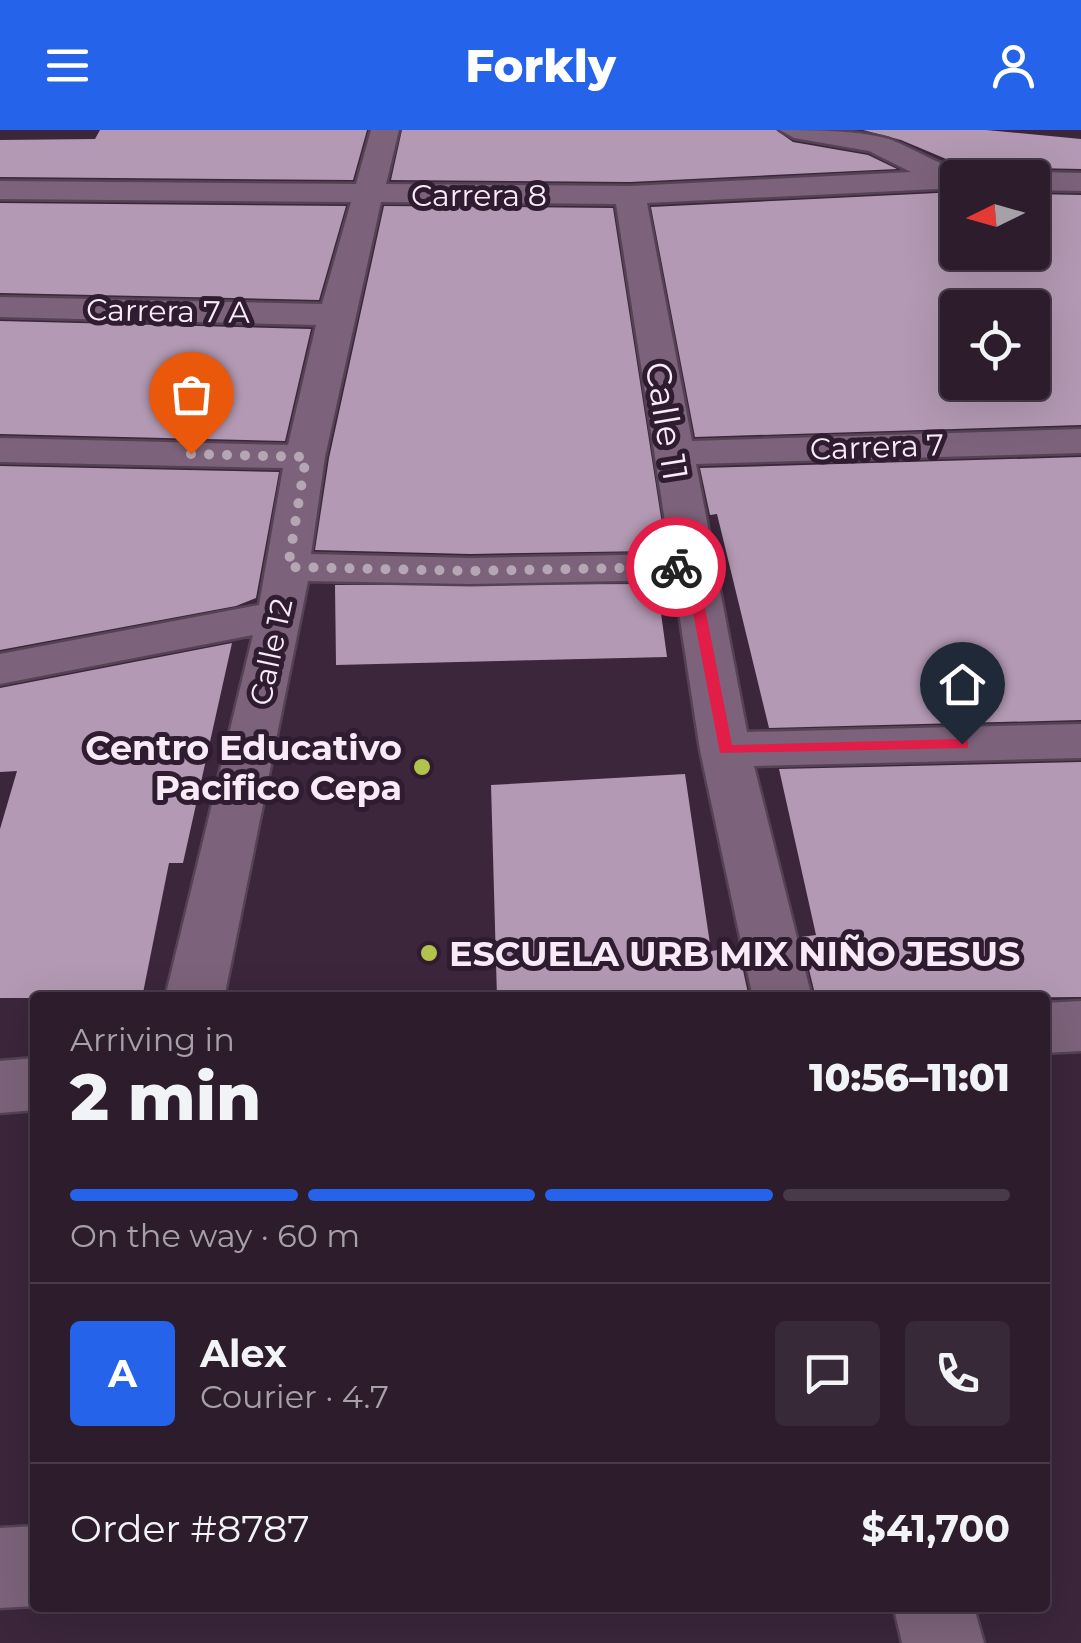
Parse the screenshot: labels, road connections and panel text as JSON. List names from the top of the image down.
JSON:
{
  "streets": {
    "street": [
      "Carrera 8",
      "Carrera 7 A",
      "Calle 11",
      "Carrera 7",
      "Calle 12"
    ]
  },
  "crossings": [
    ["Carrera 8", "Calle 11"],
    ["Carrera 8", "Calle 12"],
    ["Carrera 7 A", "Calle 12"],
    ["Calle 11", "Carrera 7"]
  ],
  "places": ["Centro Educativo Pacifico Cepa", "ESCUELA URB MIX NIÑO JESUS"],
  "north": "left",
  "page": {
    "header": "Forkly",
    "heading": ["2 min", "Arriving in", "10:56–11:01"],
    "panel": [
      "Alex",
      "Courier · 4.7",
      "Order #8787",
      "$41,700"
    ],
    "bar": "On the way · 60 m",
    "round": "A"
  }
}
